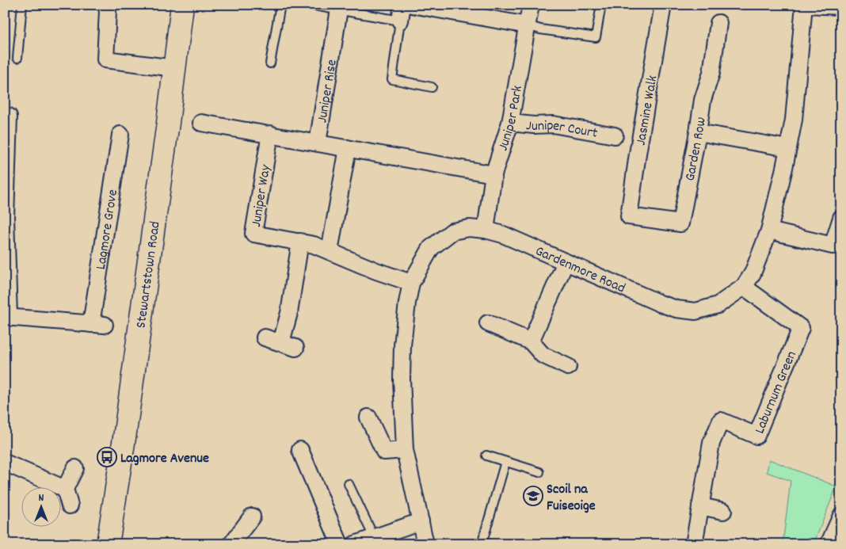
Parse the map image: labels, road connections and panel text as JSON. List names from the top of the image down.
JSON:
{
  "streets": {
    "main road": ["Stewartstown Road"],
    "street": [
      "Juniper Rise",
      "Jasmine Walk",
      "Juniper Park",
      "Juniper Court",
      "Garden Row",
      "Juniper Way",
      "Lagmore Grove",
      "Gardenmore Road",
      "Laburnum Green"
    ]
  },
  "crossings": [
    ["Juniper Rise", "Juniper Park"],
    ["Jasmine Walk", "Garden Row"],
    ["Juniper Park", "Juniper Court"],
    ["Juniper Park", "Gardenmore Road"],
    ["Juniper Way", "Gardenmore Road"],
    ["Gardenmore Road", "Laburnum Green"]
  ],
  "places": {
    "bus stop": ["Lagmore Avenue"],
    "school or university": ["Scoil na Fuiseoige"]
  },
  "north": "top"
}
